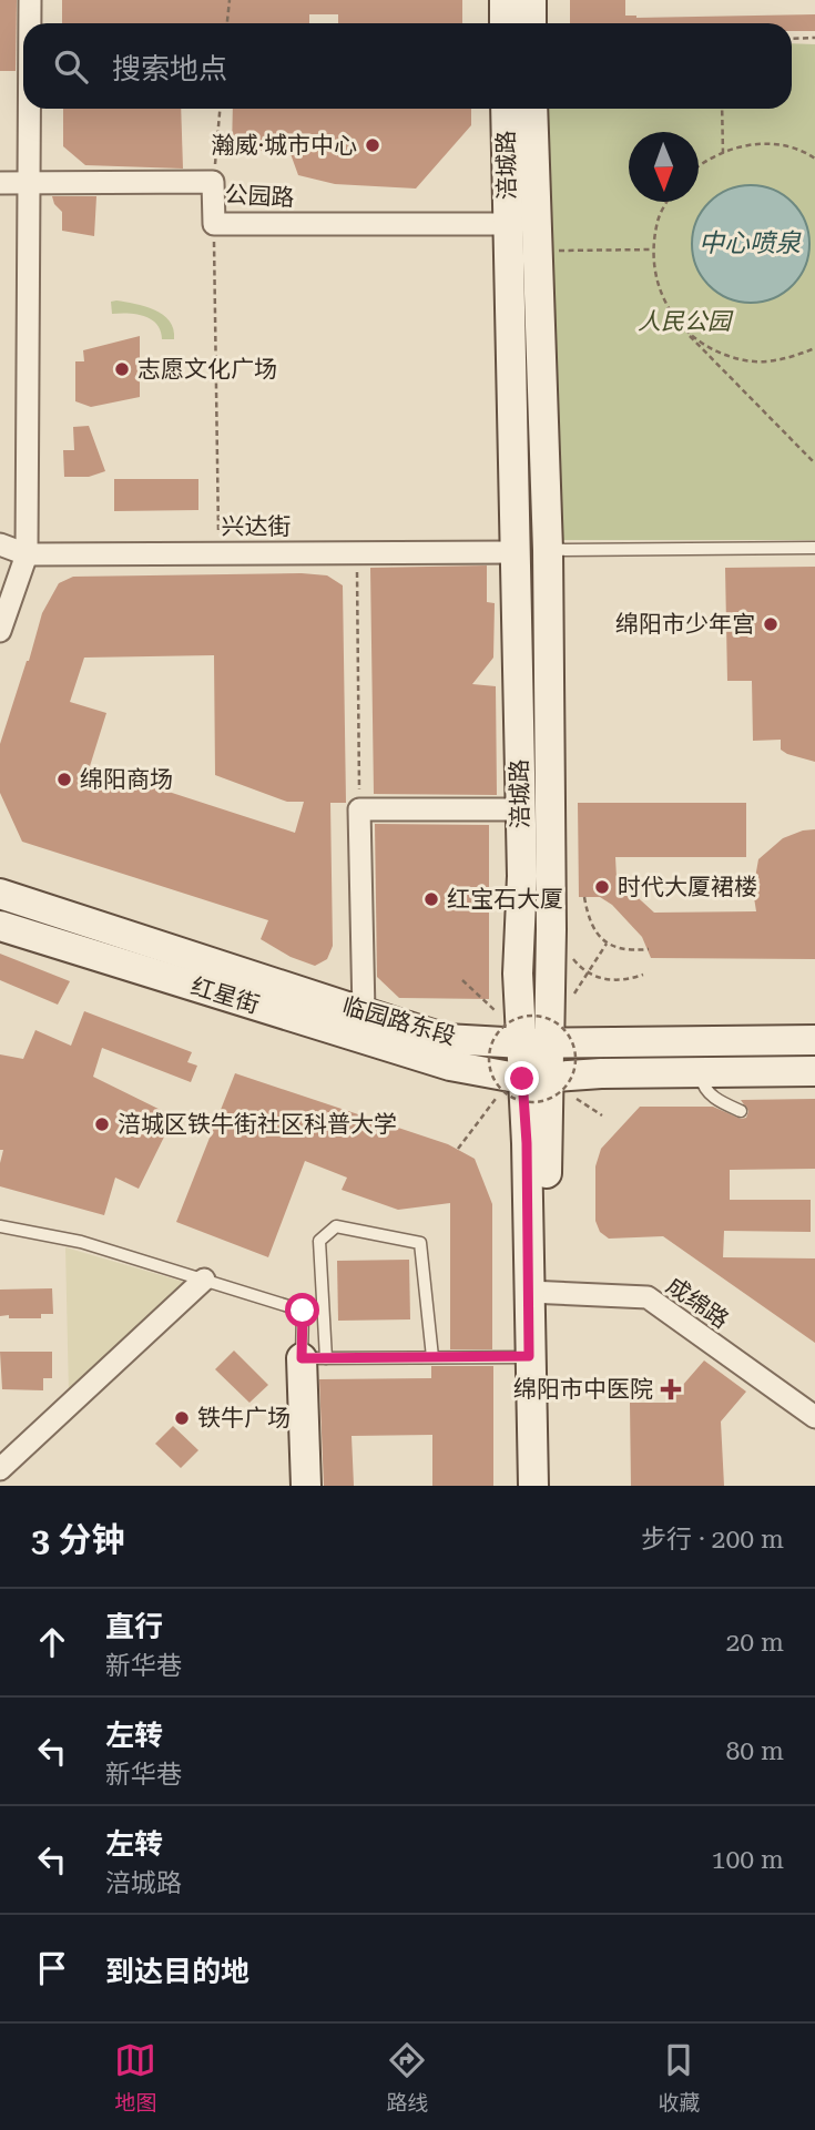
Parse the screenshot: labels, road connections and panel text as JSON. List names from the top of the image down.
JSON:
{
  "streets": {
    "street": [
      "涪城路",
      "公园路",
      "兴达街",
      "红星街",
      "临园路东段",
      "成绵路"
    ]
  },
  "crossings": [
    ["涪城路", "公园路"],
    ["涪城路", "兴达街"],
    ["涪城路", "红星街"],
    ["涪城路", "临园路东段"],
    ["涪城路", "成绵路"]
  ],
  "water": ["中心喷泉"],
  "parks": ["人民公园"],
  "places": {
    "other": [
      "瀚威·城市中心",
      "志愿文化广场",
      "绵阳市少年宫",
      "绵阳商场",
      "时代大厦裙楼",
      "红宝石大厦",
      "涪城区铁牛街社区科普大学",
      "铁牛广场"
    ],
    "health": ["绵阳市中医院"]
  },
  "north": "bottom",
  "page": {
    "search": "搜索地点",
    "heading": ["3 分钟", "步行 · 200 m"],
    "list": [
      ["直行", "新华巷", "20 m"],
      ["左转", "新华巷", "80 m"],
      ["左转", "涪城路", "100 m"],
      "到达目的地"
    ],
    "nav": ["地图", "路线", "收藏"]
  }
}
